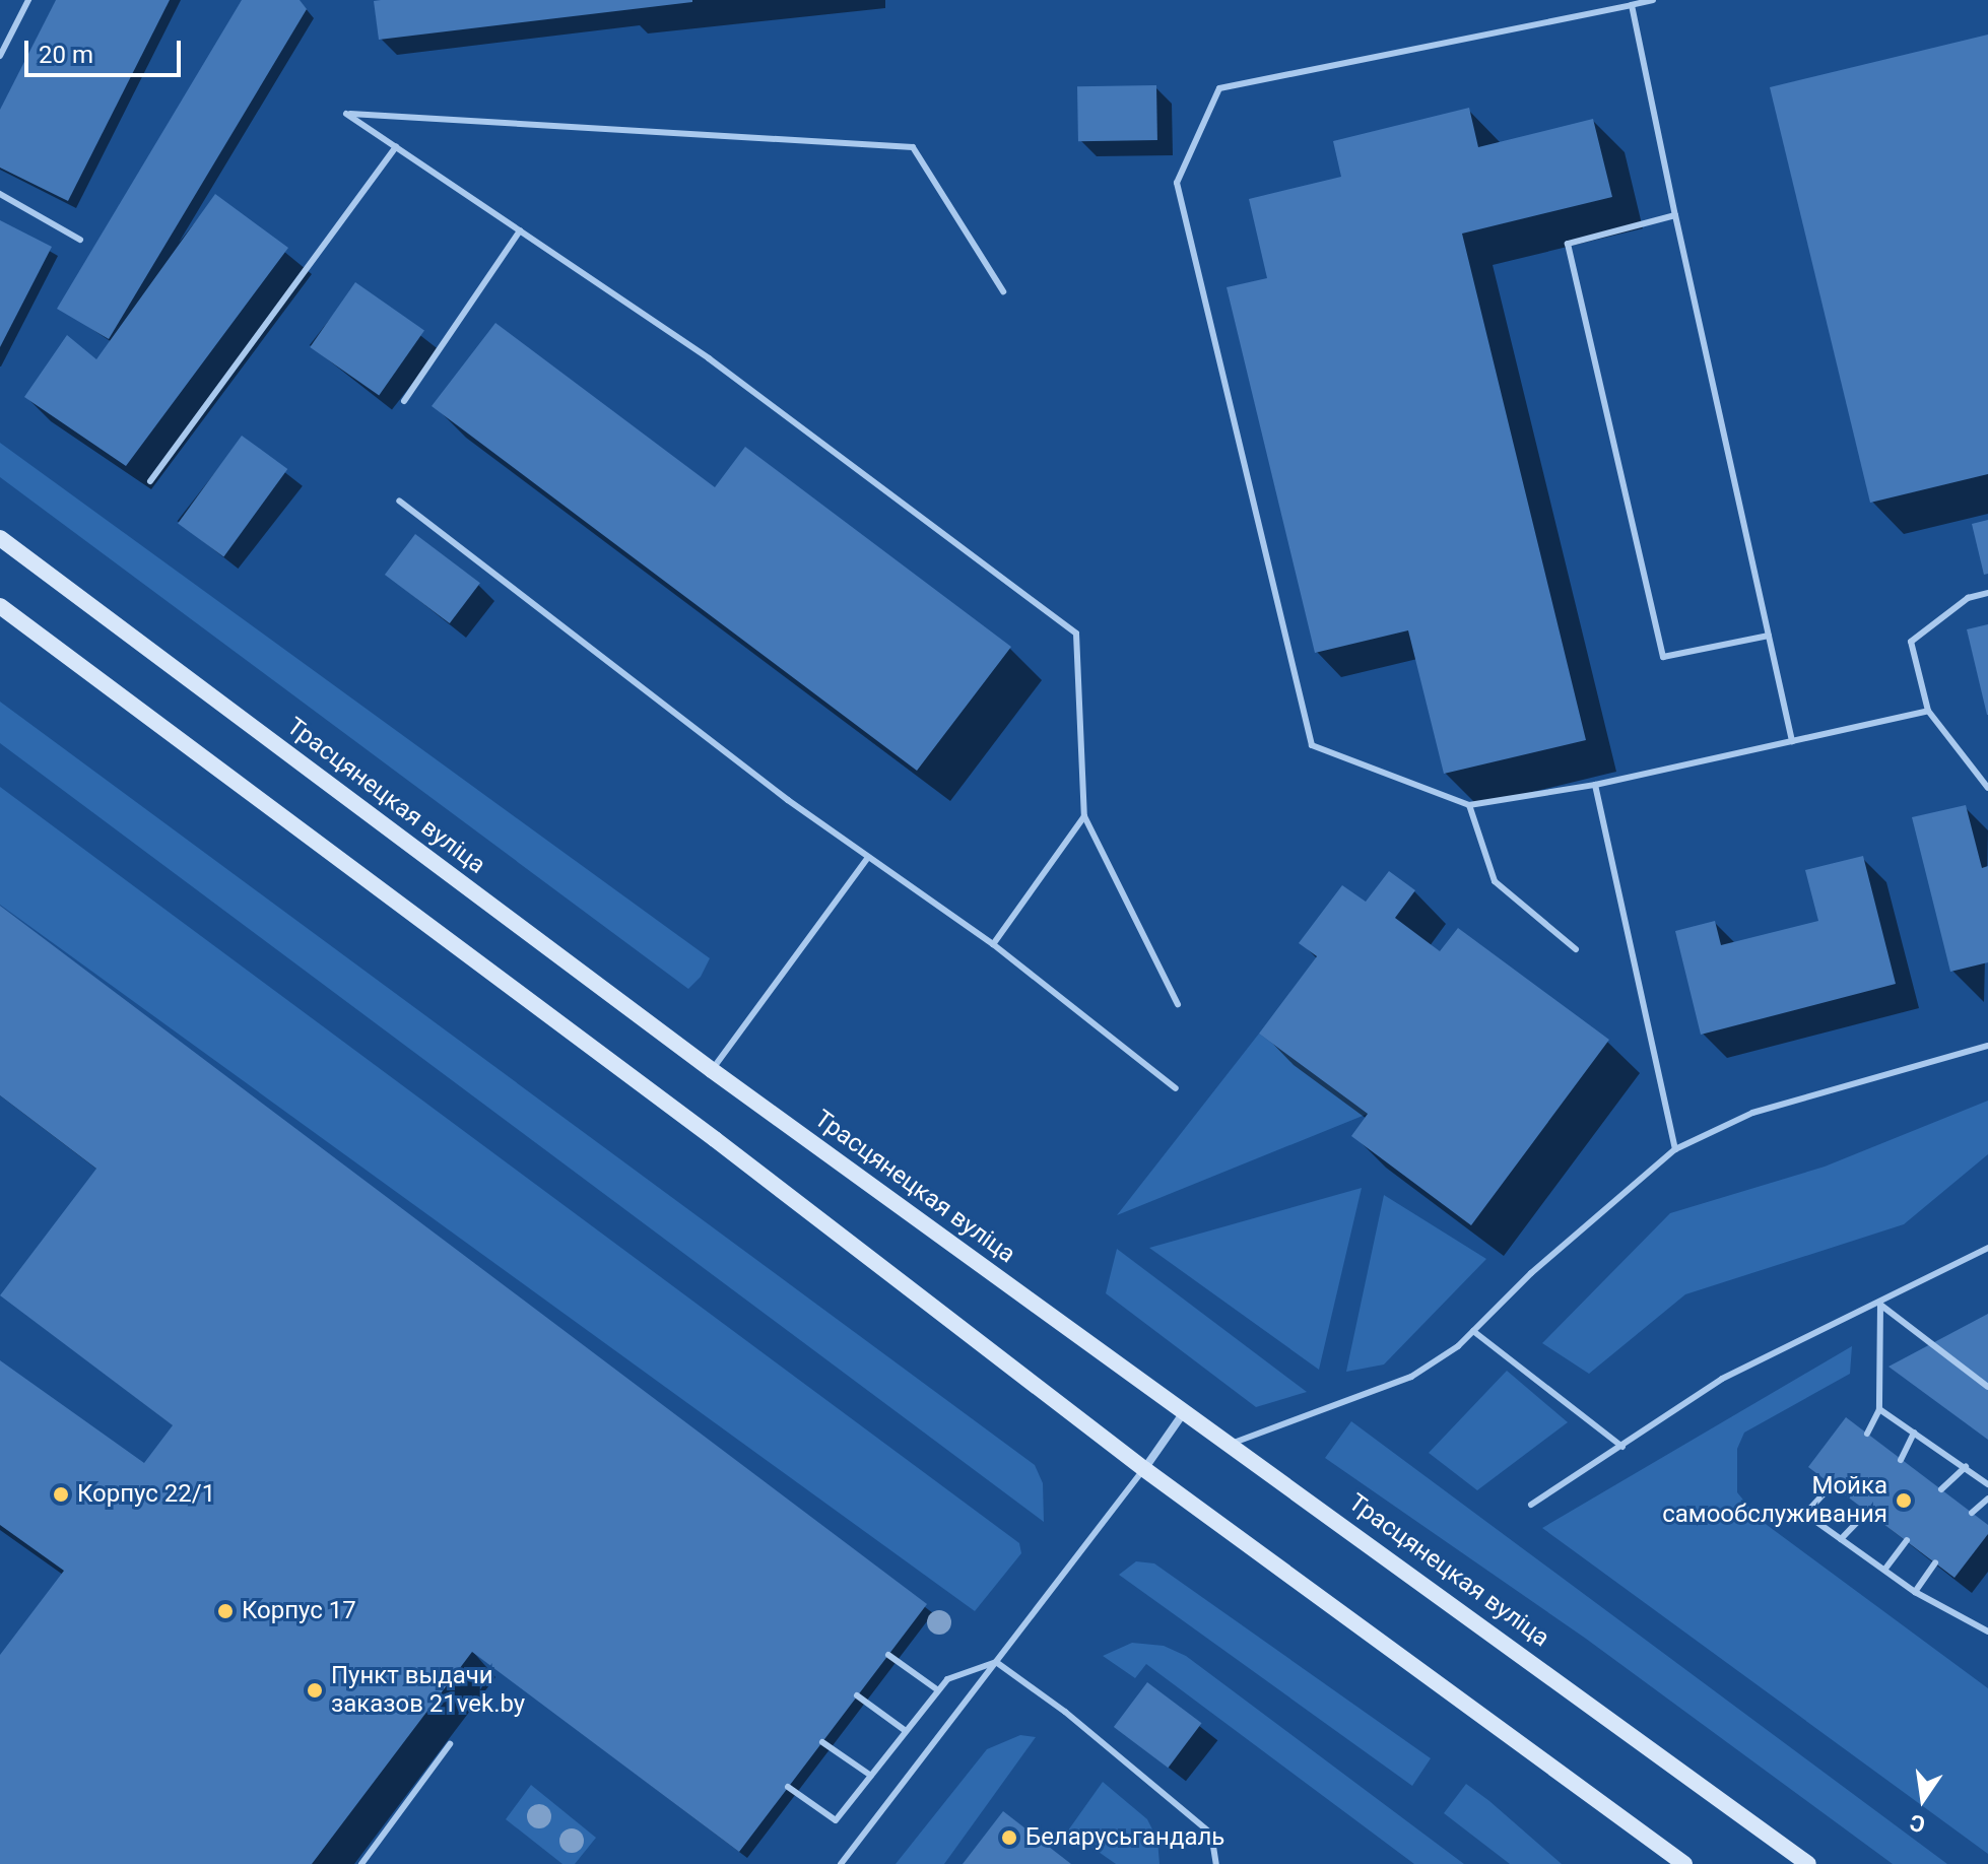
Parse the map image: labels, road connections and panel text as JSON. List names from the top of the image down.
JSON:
{
  "streets": {
    "main road": ["Трасцянецкая вуліца"]
  },
  "places": [
    "Корпус 22/1",
    "Мойка самообслуживания",
    "Корпус 17",
    "Пункт выдачи заказов 21vek.by",
    "Беларусьгандаль"
  ],
  "scale_bar": "20 m",
  "north": "bottom"
}
